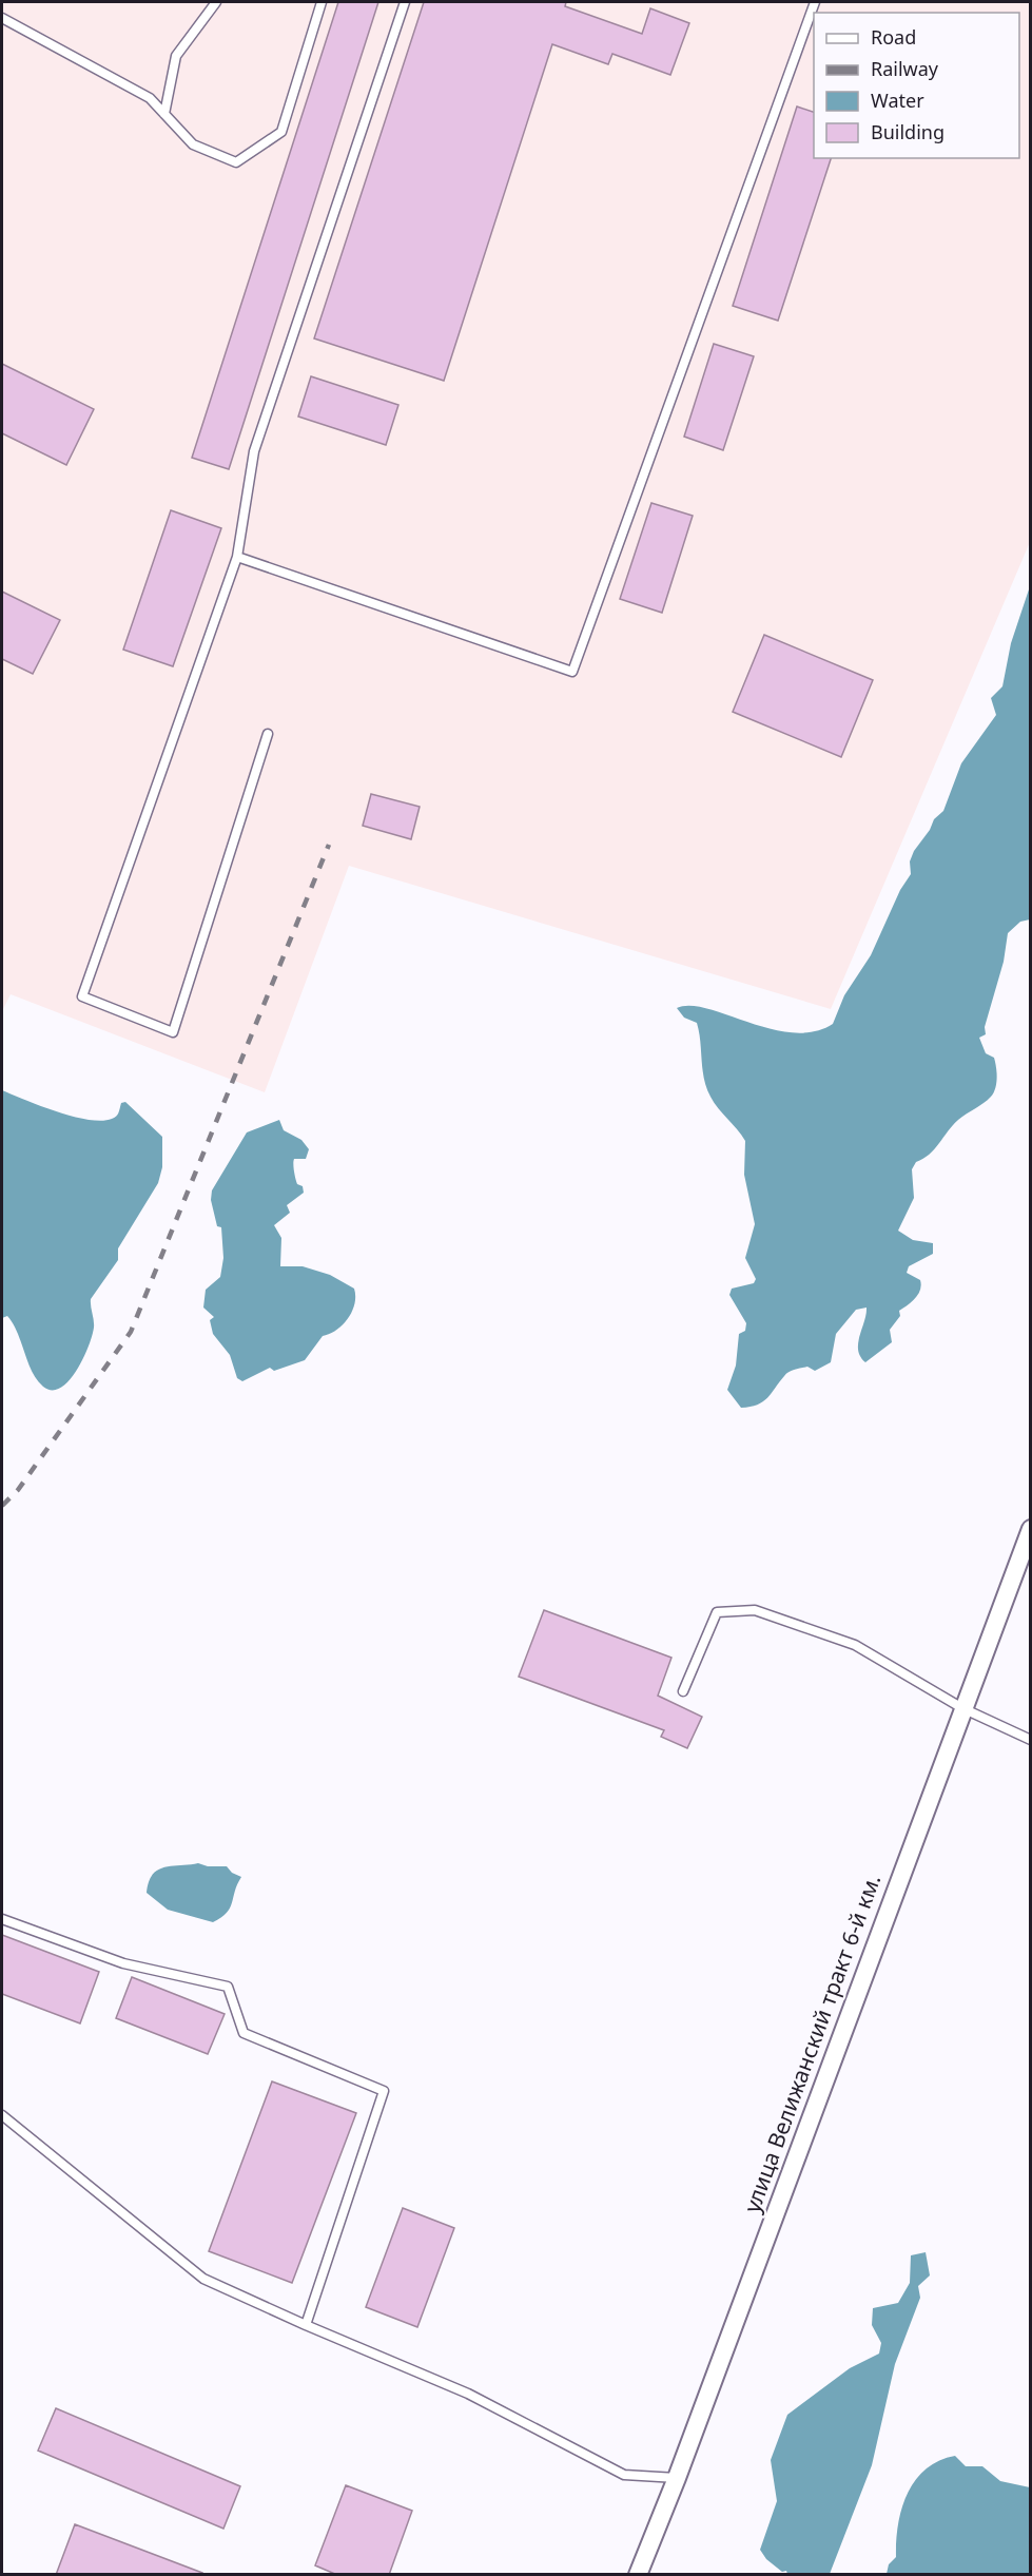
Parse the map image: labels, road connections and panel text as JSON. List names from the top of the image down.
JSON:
{
  "streets": {
    "street": ["улица Велижанский тракт 6-й км."]
  },
  "legend": [
    "Road",
    "Railway",
    "Water",
    "Building"
  ]
}
